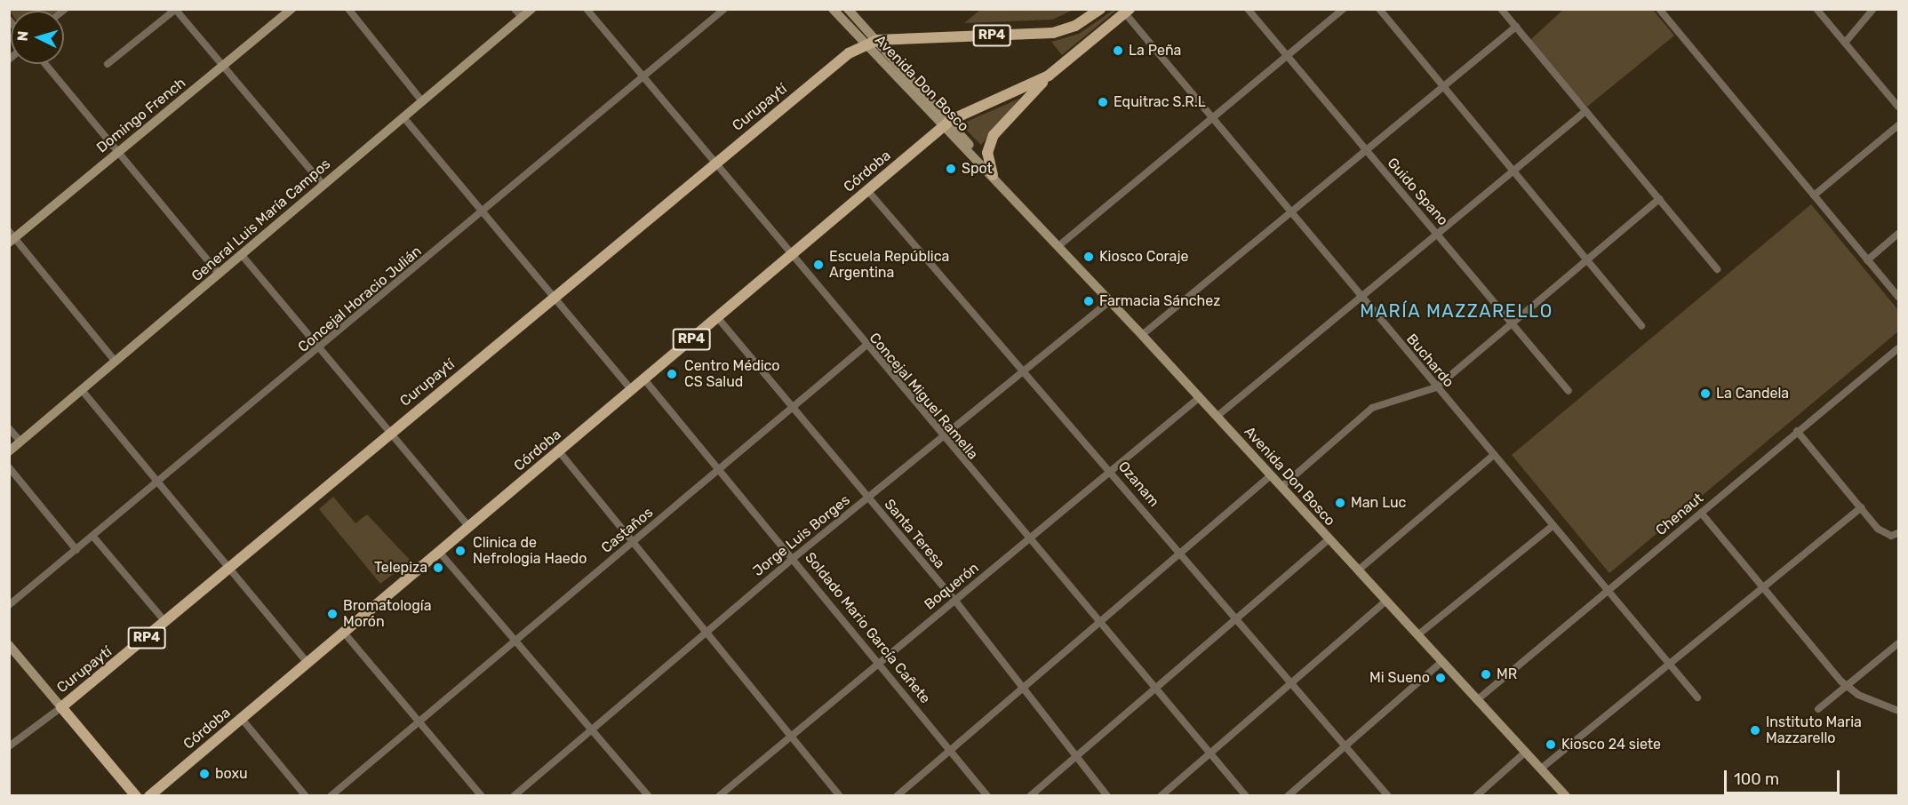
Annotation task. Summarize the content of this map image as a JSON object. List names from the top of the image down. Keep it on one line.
{"streets":{"main road":["RP4","Avenida Don Bosco","Curupaytí","Domingo French","Córdoba","General Luis María Campos"],"street":["Guido Spano","Concejal Horacio Julián","Buchardo","Concejal Miguel Ramella","Ozanam","Chenaut","Castaños","Santa Teresa","Jorge Luis Borges","Boquerón","Soldado Mario García Cañete"]},"crossings":[["RP4","Avenida Don Bosco"],["RP4","Curupaytí"],["RP4","Córdoba"],["RP4","Buchardo"],["Avenida Don Bosco","Curupaytí"],["Avenida Don Bosco","Córdoba"],["Avenida Don Bosco","Chenaut"],["Avenida Don Bosco","Jorge Luis Borges"],["Avenida Don Bosco","Boquerón"],["Curupaytí","Concejal Miguel Ramella"],["Córdoba","Concejal Miguel Ramella"],["Córdoba","Ozanam"],["Córdoba","Santa Teresa"],["Córdoba","Soldado Mario García Cañete"],["Concejal Horacio Julián","Concejal Miguel Ramella"],["Buchardo","Chenaut"],["Concejal Miguel Ramella","Castaños"],["Concejal Miguel Ramella","Jorge Luis Borges"],["Concejal Miguel Ramella","Boquerón"],["Ozanam","Jorge Luis Borges"],["Ozanam","Boquerón"],["Castaños","Santa Teresa"],["Castaños","Soldado Mario García Cañete"],["Santa Teresa","Jorge Luis Borges"],["Santa Teresa","Boquerón"],["Jorge Luis Borges","Soldado Mario García Cañete"],["Boquerón","Soldado Mario García Cañete"]],"districts":["MARÍA MAZZARELLO"],"places":["La Peña","Equitrac S.R.L","Spot","Kiosco Coraje","Escuela República Argentina","Farmacia Sánchez","Centro Médico CS Salud","La Candela","Man Luc","Clinica de Nefrologia Haedo","Telepiza","Bromatología Morón","MR","Mi Sueno","Instituto Maria Mazzarello","Kiosco 24 siete","boxu"],"scale_bar":"100 m","north":"left"}
